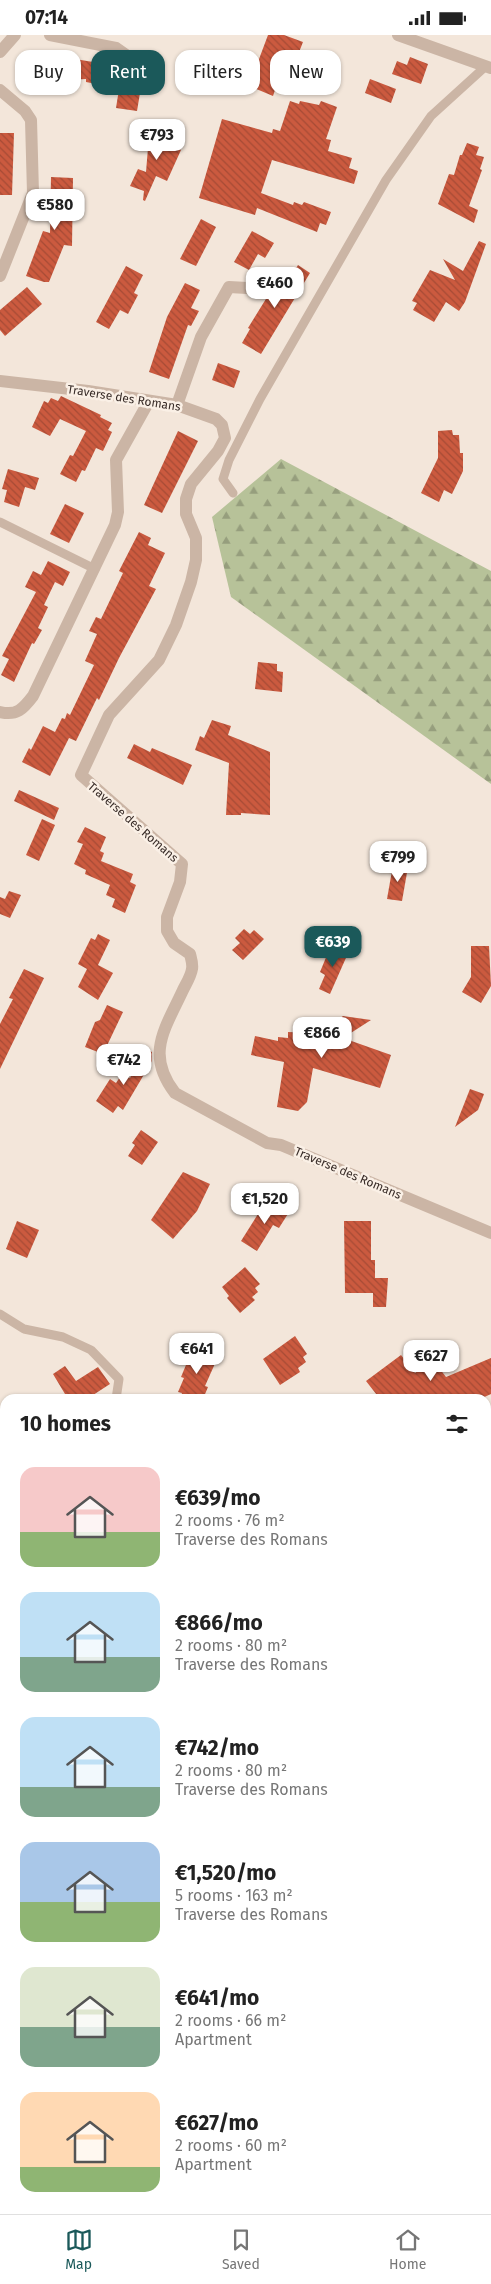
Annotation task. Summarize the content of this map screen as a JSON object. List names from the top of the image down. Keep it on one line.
{"streets":{"street":["Traverse des Romans"]},"page":{"status":"07:14","chip":["Buy","Rent","Filters","New"],"price":["€793","€580","€460","€799","€639","€866","€742","€1,520","€641","€627"],"heading":"10 homes","list":[{"name":"€639/mo","note":"2 rooms · 76 m² · Traverse des Romans"},{"name":"€866/mo","note":"2 rooms · 80 m² · Traverse des Romans"},{"name":"€742/mo","note":"2 rooms · 80 m² · Traverse des Romans"},{"name":"€1,520/mo","note":"5 rooms · 163 m² · Traverse des Romans"},{"name":"€641/mo","note":"2 rooms · 66 m² · Apartment"},{"name":"€627/mo","note":"2 rooms · 60 m² · Apartment"}],"tabs":["Map","Saved","Home"]}}
